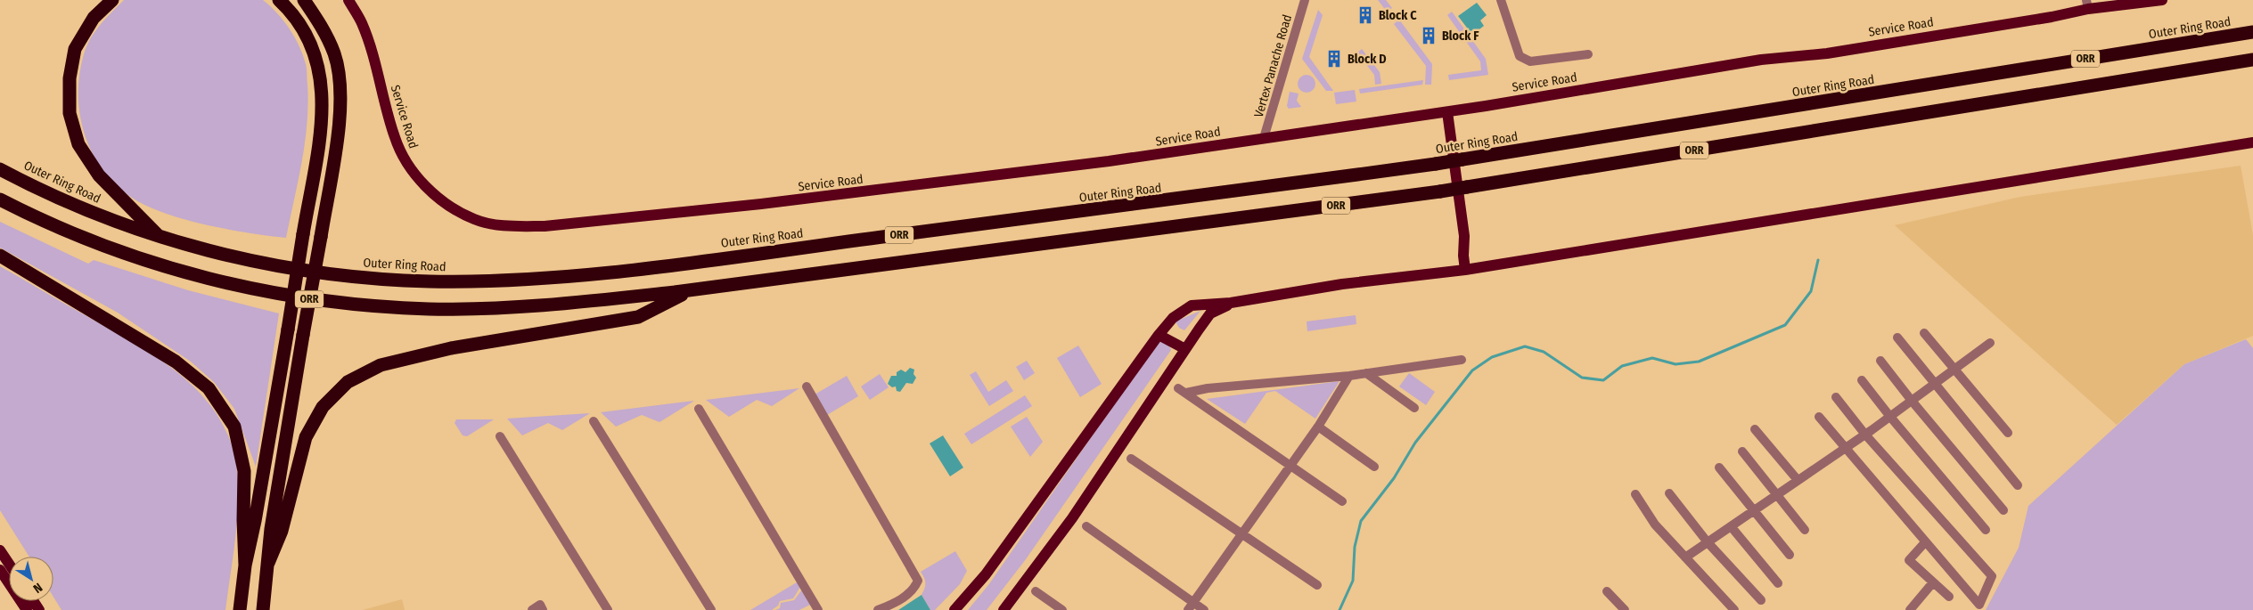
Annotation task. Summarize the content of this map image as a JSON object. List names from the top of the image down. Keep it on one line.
{"streets":{"highway":["Outer Ring Road","ORR"],"main road":["Service Road"],"street":["Vertex Panache Road"]},"crossings":[["Service Road","Vertex Panache Road"]],"places":{"building":["Block C","Block F","Block D"]},"north":"bottom right"}
